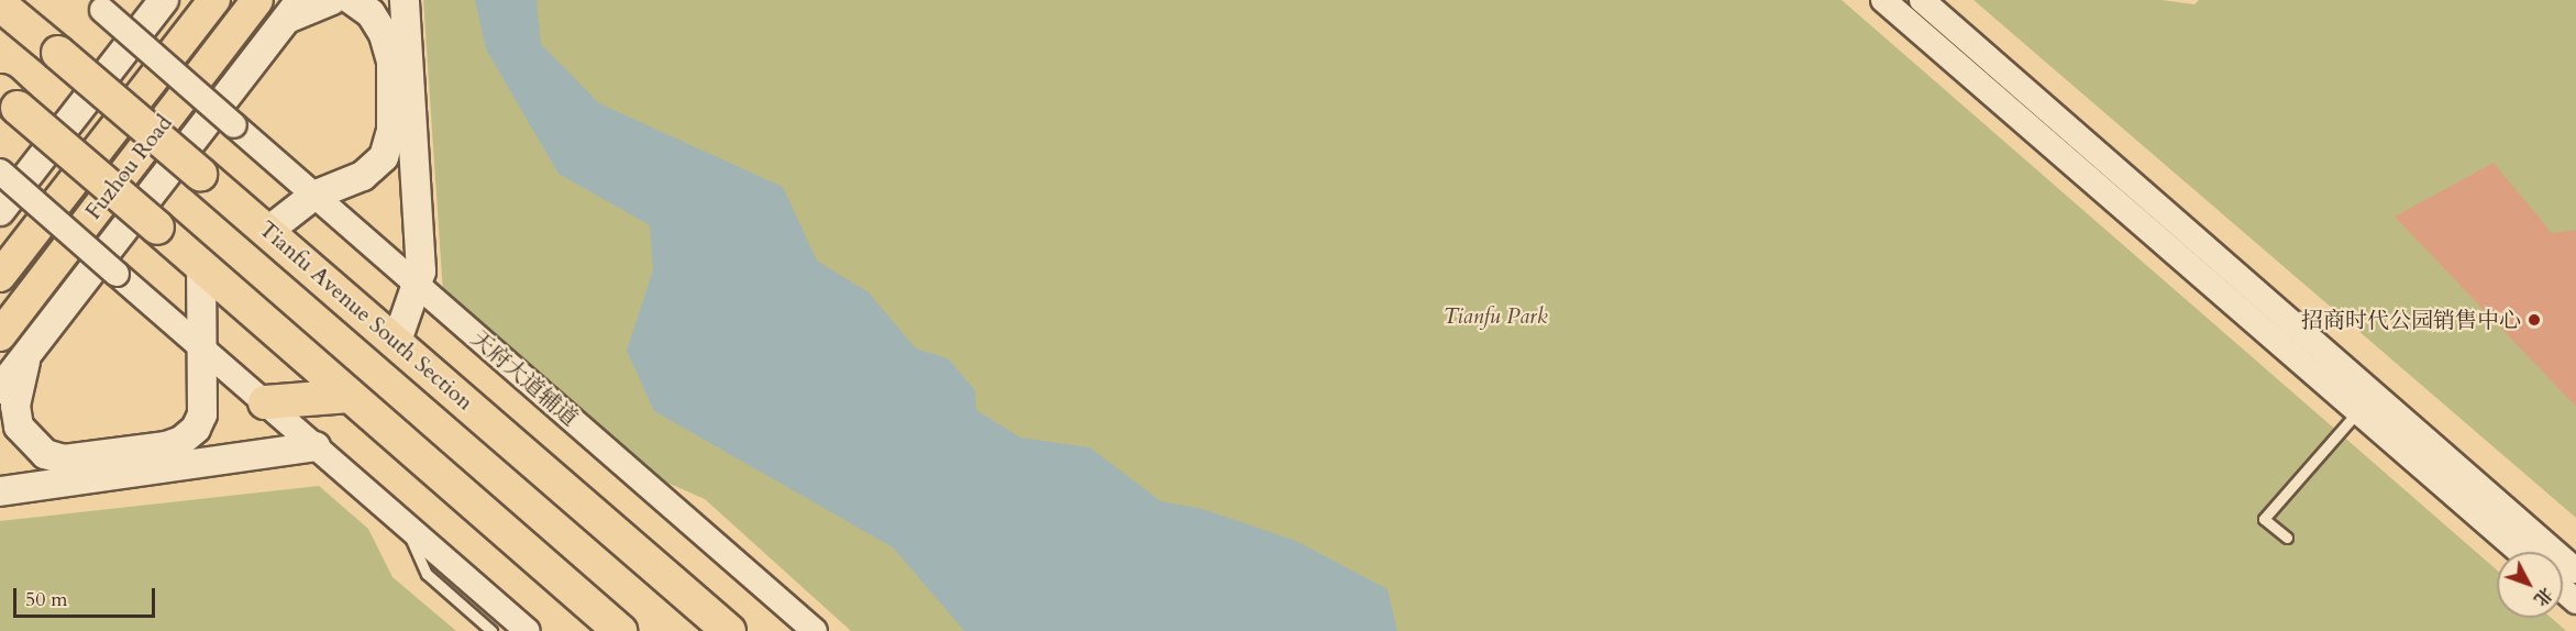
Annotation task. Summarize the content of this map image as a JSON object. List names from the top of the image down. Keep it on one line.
{"streets":{"highway":["Tianfu Avenue South Section"],"main road":["Fuzhou Road"],"street":["天府大道辅道"]},"parks":["Tianfu Park"],"places":["招商时代公园销售中心"],"scale_bar":"50 m","north":"bottom right"}
